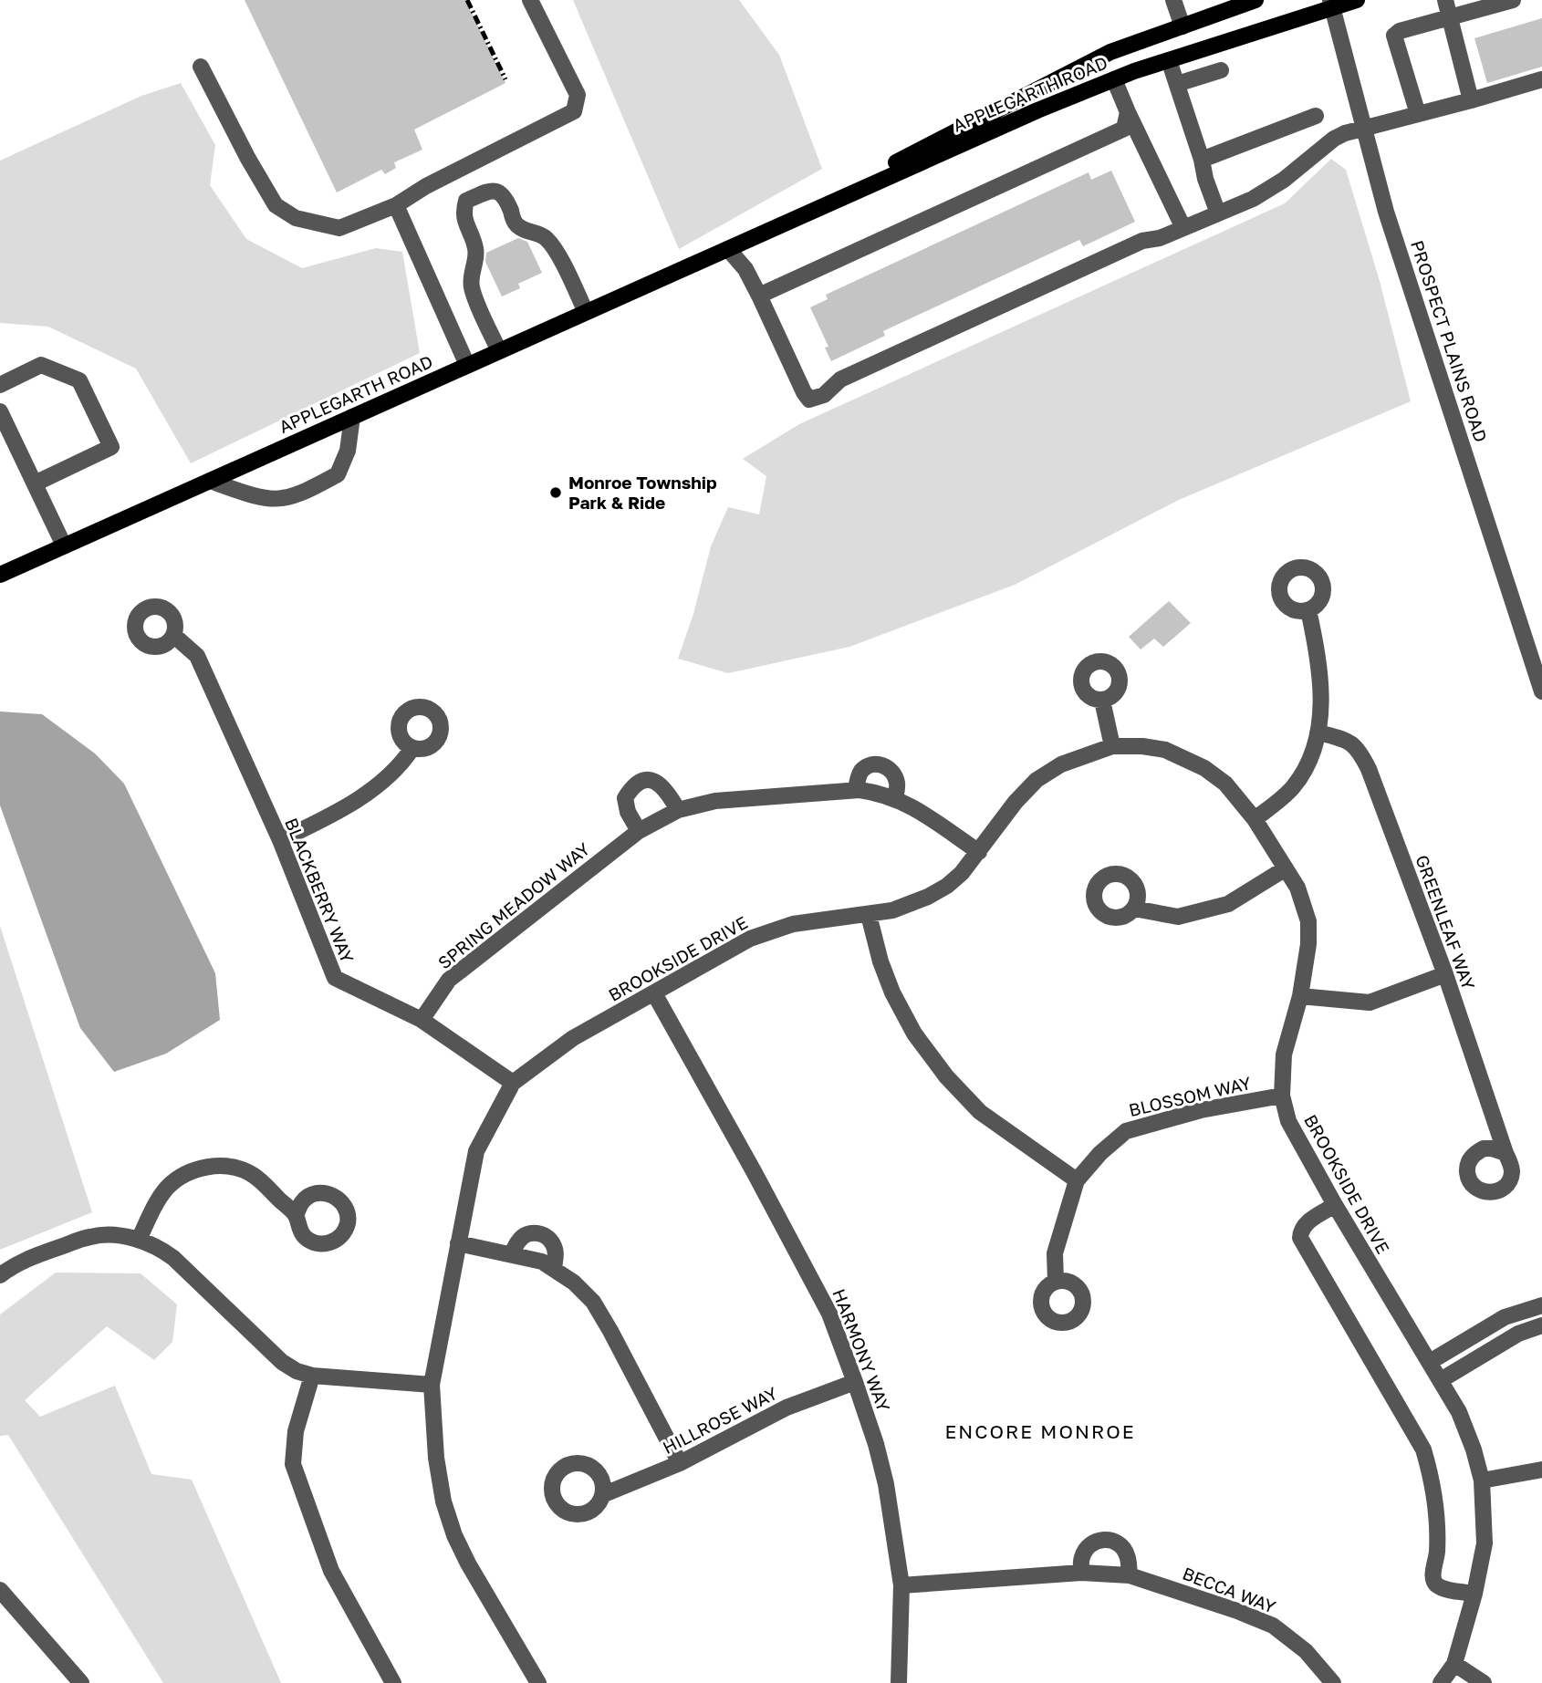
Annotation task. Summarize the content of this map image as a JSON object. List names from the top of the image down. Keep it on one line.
{"streets":{"main road":["APPLEGARTH ROAD"],"street":["PROSPECT PLAINS ROAD","BLACKBERRY WAY","SPRING MEADOW WAY","GREENLEAF WAY","BROOKSIDE DRIVE","BLOSSOM WAY","HARMONY WAY","HILLROSE WAY","BECCA WAY"]},"crossings":[["APPLEGARTH ROAD","PROSPECT PLAINS ROAD"],["BLACKBERRY WAY","SPRING MEADOW WAY"],["BLACKBERRY WAY","BROOKSIDE DRIVE"],["SPRING MEADOW WAY","BROOKSIDE DRIVE"],["BROOKSIDE DRIVE","BLOSSOM WAY"],["BROOKSIDE DRIVE","HARMONY WAY"],["HARMONY WAY","HILLROSE WAY"],["HARMONY WAY","BECCA WAY"]],"districts":["ENCORE MONROE"],"places":["Monroe Township Park & Ride"]}
